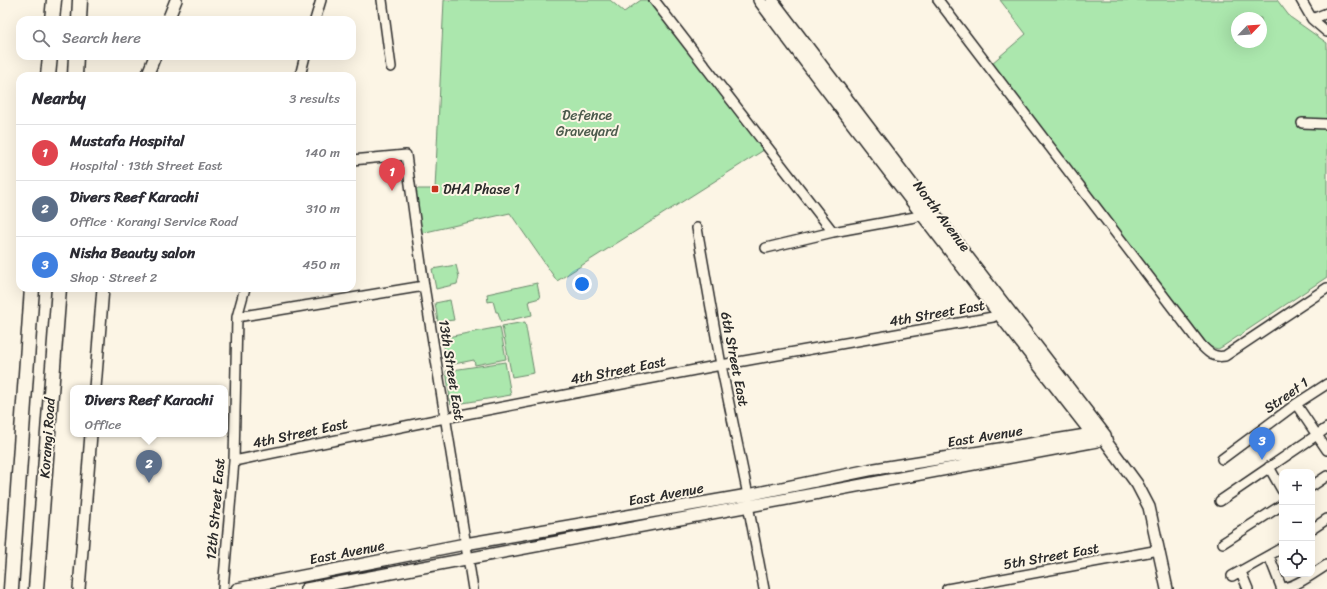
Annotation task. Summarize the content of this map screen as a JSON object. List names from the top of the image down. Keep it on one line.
{"streets":{"main road":["Korangi Road"],"street":["North Avenue","4th Street East","6th Street East","13th Street East","Street 1","East Avenue","12th Street East","5th Street East"]},"crossings":[["North Avenue","4th Street East"],["North Avenue","East Avenue"],["North Avenue","5th Street East"],["4th Street East","6th Street East"],["4th Street East","13th Street East"],["4th Street East","12th Street East"],["6th Street East","East Avenue"],["13th Street East","East Avenue"]],"parks":["Defence Graveyard"],"places":{"transit":["DHA Phase 1"]},"north":"top right","page":{"search":"Search here","heading":["Nearby","3 results"],"list":[{"mark":"1","name":"Mustafa Hospital","note":"Hospital · 13th Street East","value":"140 m"},{"mark":"2","name":"Divers Reef Karachi","note":"Office · Korangi Service Road","value":"310 m"},{"mark":"3","name":"Nisha Beauty salon","note":"Shop · Street 2","value":"450 m"}],"pins":["1","3","2"],"popup":["Divers Reef Karachi","Office"],"map_buttons":["+","−"]}}
